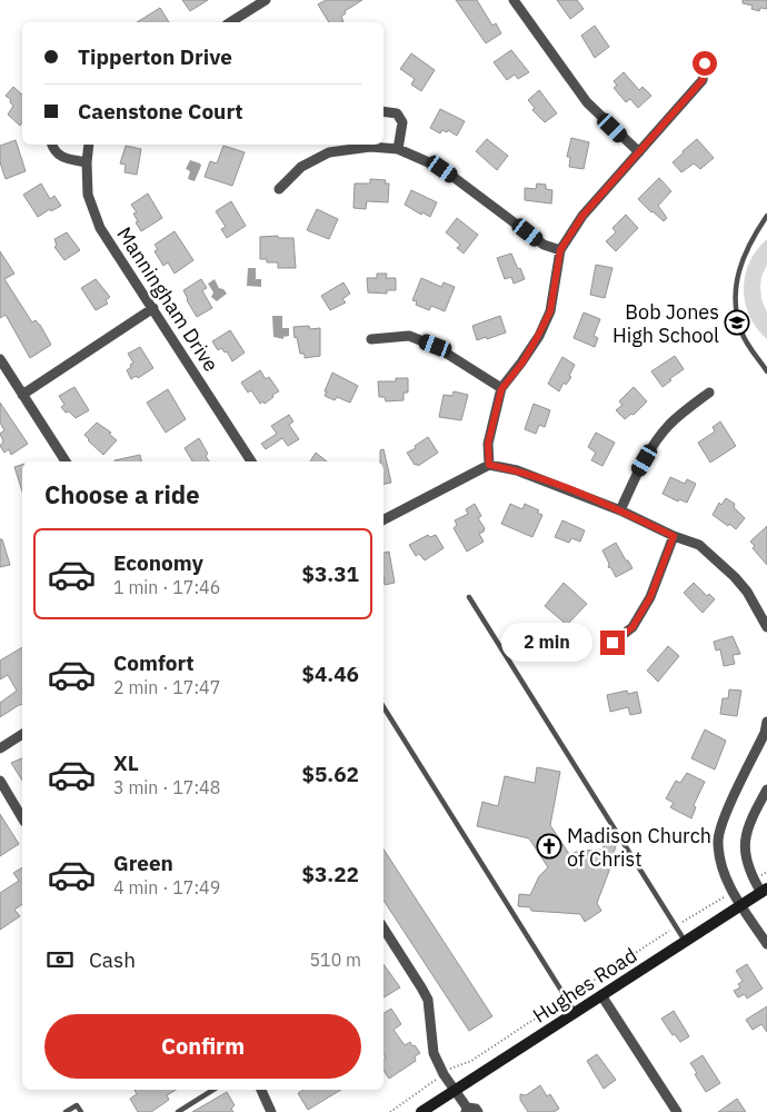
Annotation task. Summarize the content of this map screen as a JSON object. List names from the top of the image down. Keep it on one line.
{"streets":{"main road":["Hughes Road"],"street":["Manningham Drive"]},"places":{"school or university":["Bob Jones High School"],"church":["Madison Church of Christ"]},"page":{"banner":["Tipperton Drive","Caenstone Court"],"heading":"Choose a ride","list":[{"name":"Economy","note":"1 min · 17:46","value":"$3.31"},{"name":"Comfort","note":"2 min · 17:47","value":"$4.46"},{"name":"XL","note":"3 min · 17:48","value":"$5.62"},{"name":"Green","note":"4 min · 17:49","value":"$3.22"}],"bubble":"2 min","pay":["Cash","510 m"],"buttons":"Confirm"}}
